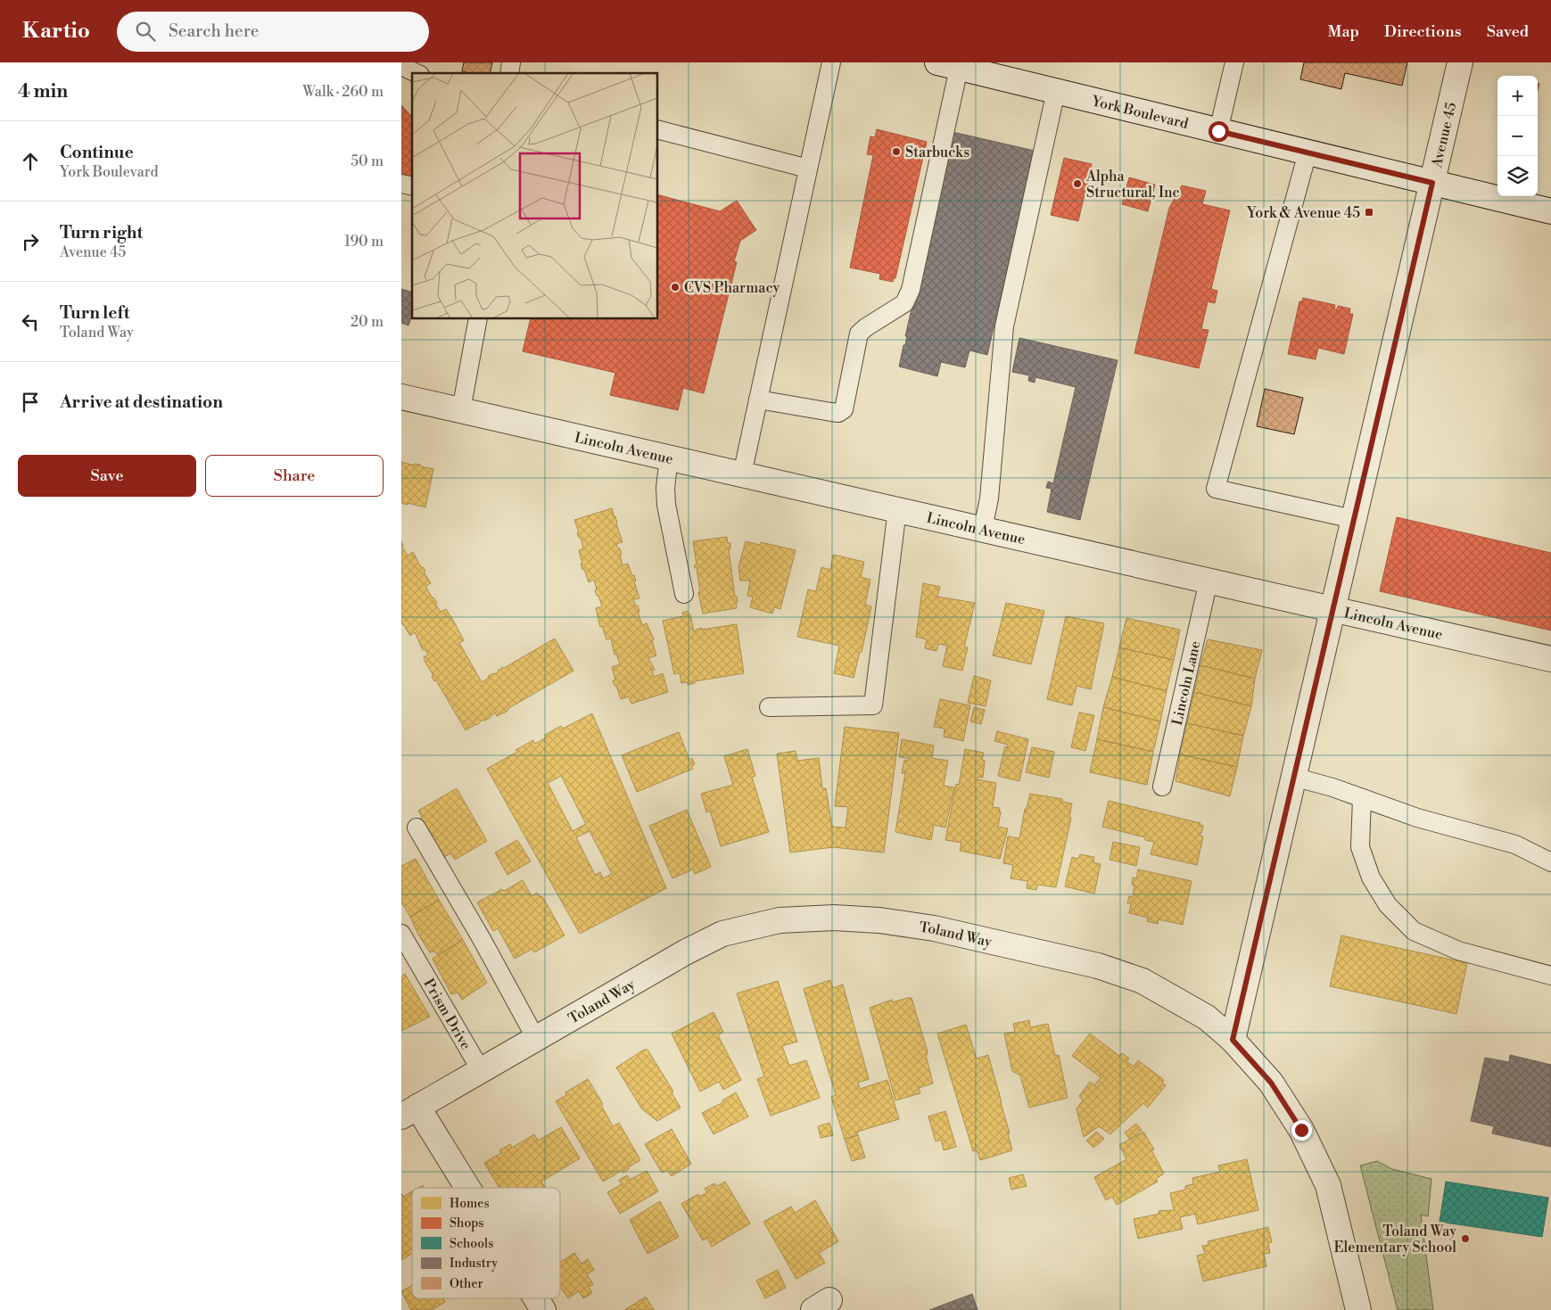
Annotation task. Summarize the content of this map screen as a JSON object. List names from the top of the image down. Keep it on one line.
{"streets":{"street":["York Boulevard","Avenue 45","Lincoln Avenue","Toland Way"],"lane":["Lincoln Lane","Prism Drive"]},"crossings":[["York Boulevard","Avenue 45"],["Avenue 45","Lincoln Avenue"],["Avenue 45","Toland Way"],["Lincoln Avenue","Lincoln Lane"],["Toland Way","Prism Drive"]],"places":{"other":["Starbucks","Alpha Structural, Inc","CVS Pharmacy","Toland Way Elementary School"],"transit":["York & Avenue 45"]},"legend":["Homes","Shops","Schools","Industry","Other"],"page":{"header":"Kartio","search":"Search here","nav":["Map","Directions","Saved"],"heading":["4 min","Walk · 260 m"],"map_buttons":["+","−"],"list":[["Continue","York Boulevard","50 m"],["Turn right","Avenue 45","190 m"],["Turn left","Toland Way","20 m"],"Arrive at destination"],"buttons":["Save","Share"]}}
